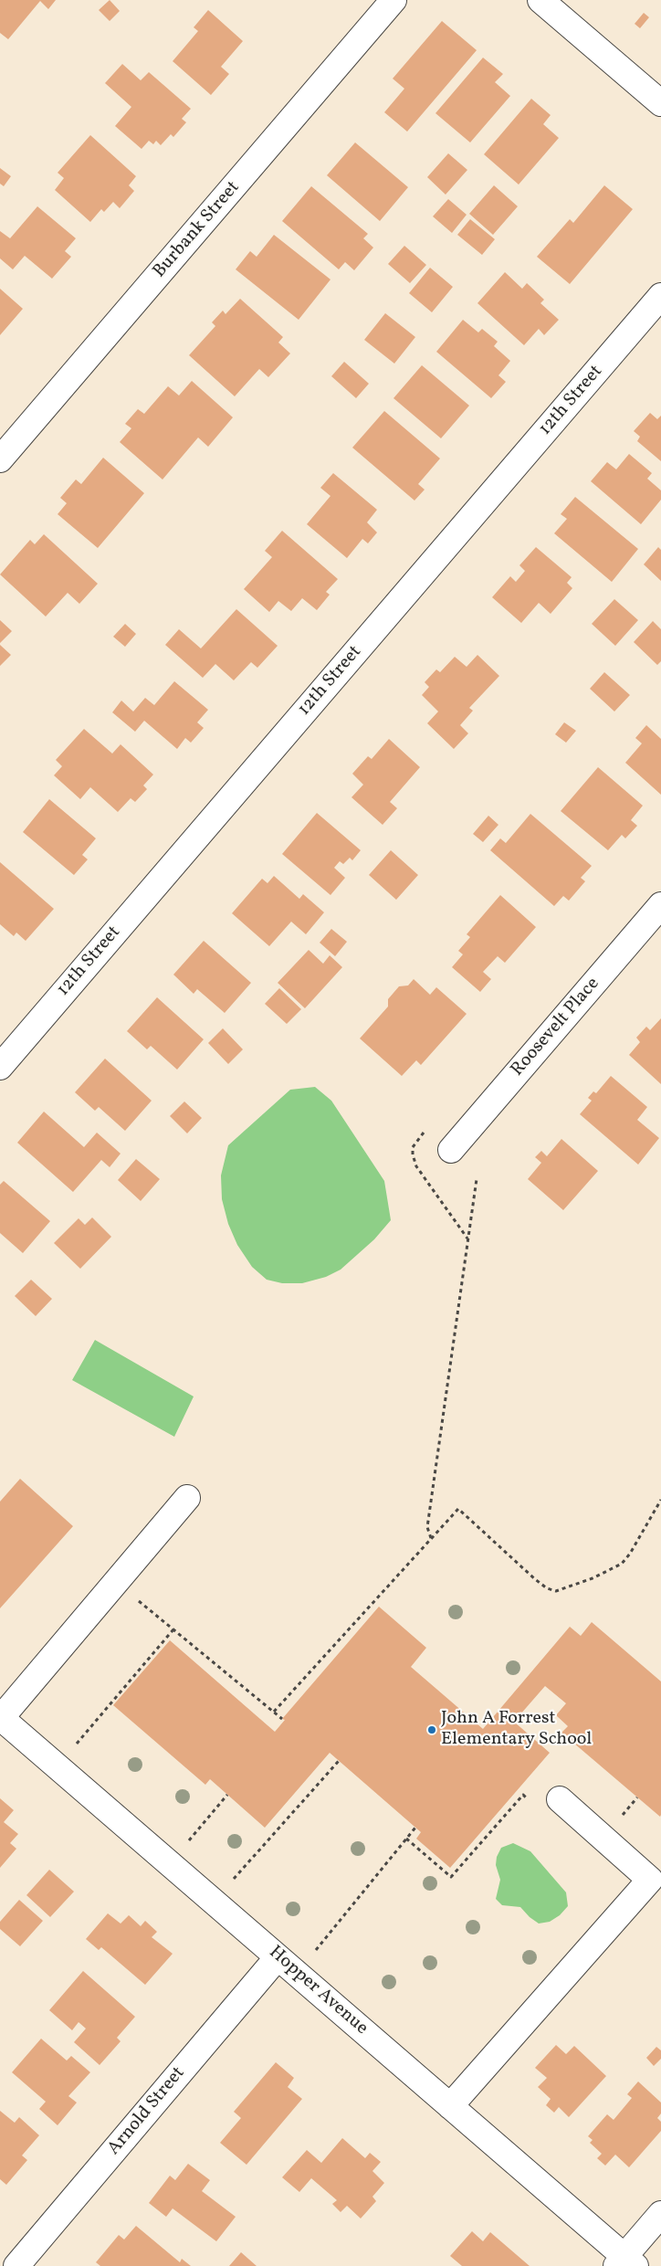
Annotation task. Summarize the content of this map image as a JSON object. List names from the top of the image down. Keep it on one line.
{"streets":{"street":["Burbank Street","12th Street","Roosevelt Place","Hopper Avenue","Arnold Street"]},"crossings":[["Hopper Avenue","Arnold Street"]],"places":["John A Forrest Elementary School"]}
